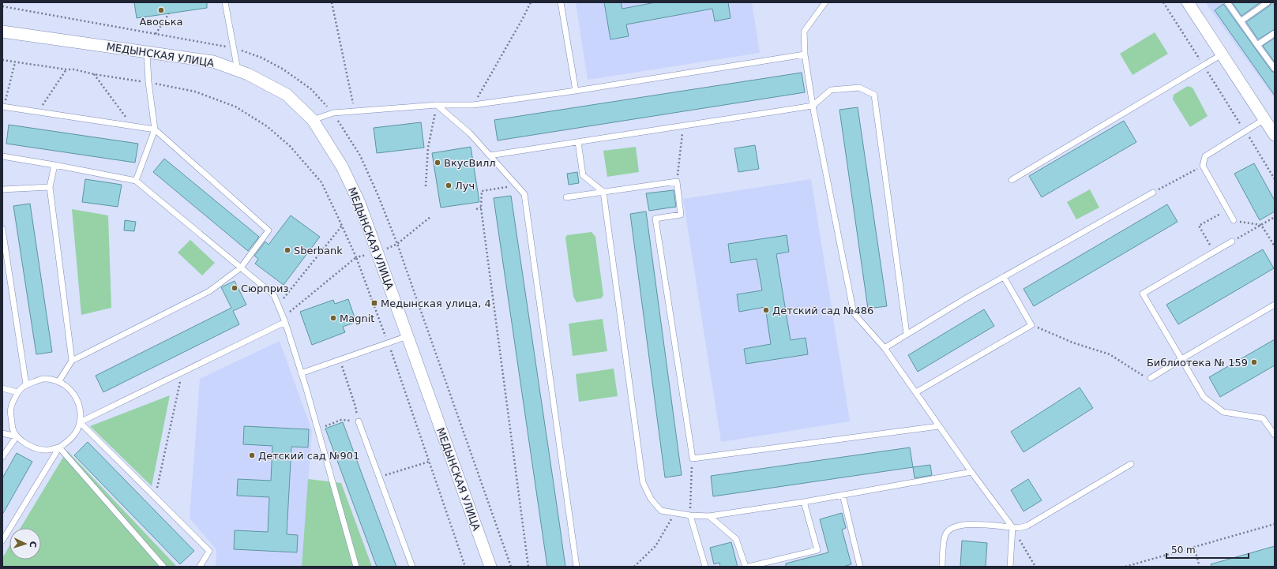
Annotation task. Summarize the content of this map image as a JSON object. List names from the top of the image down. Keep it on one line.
{"streets":{"street":["МЕДЫНСКАЯ УЛИЦА"]},"places":{"other":["Авоська","ВкусВилл","Луч","Sberbank","Сюрприз","Детский сад №486","Magnit","Библиотека № 159","Детский сад №901"],"transit":["Медынская улица, 4"]},"scale_bar":"50 m","north":"right"}
